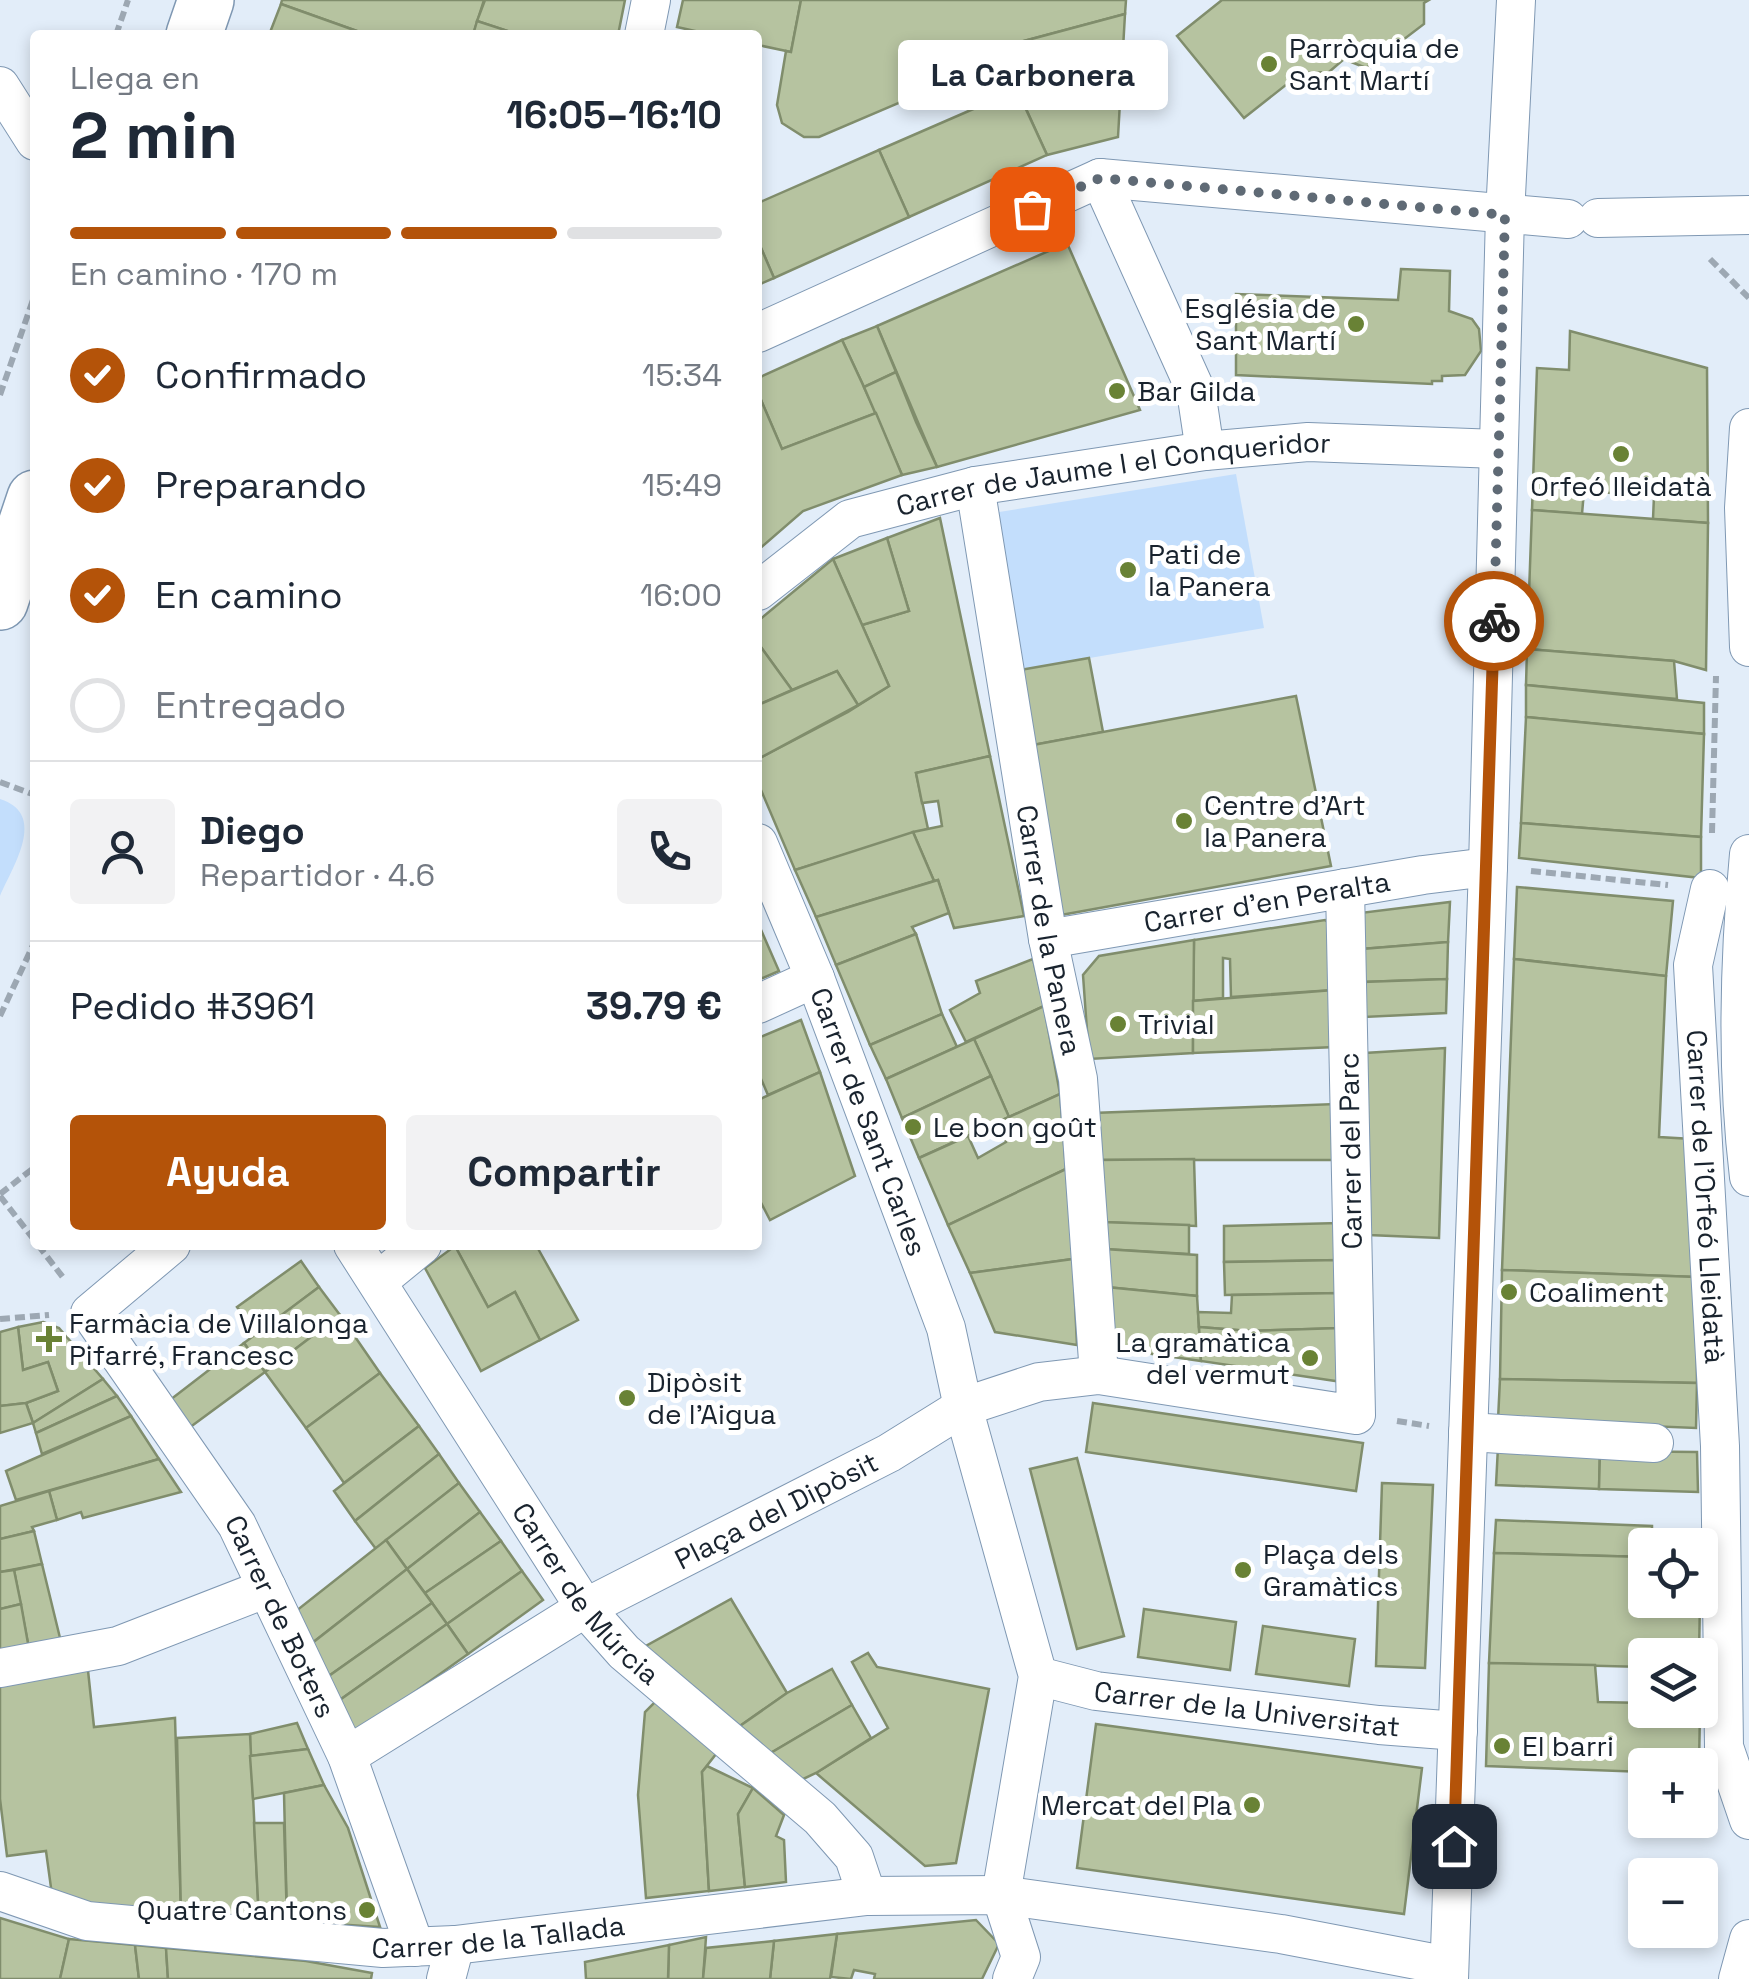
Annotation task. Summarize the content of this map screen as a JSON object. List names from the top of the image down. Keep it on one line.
{"streets":{"street":["Carrer de Jaume I el Conqueridor","Carrer d'en Peralta","Carrer de la Panera","Carrer de Sant Carles","Carrer del Parc","Carrer de l'Orfeó Lleidatà","Plaça del Dipòsit","Carrer de Múrcia","Carrer de Boters","Carrer de la Universitat","Carrer de la Tallada"]},"crossings":[["Carrer de Jaume I el Conqueridor","Carrer de la Panera"],["Carrer d'en Peralta","Carrer de la Panera"],["Carrer d'en Peralta","Carrer del Parc"],["Carrer de Sant Carles","Plaça del Dipòsit"],["Plaça del Dipòsit","Carrer de Múrcia"],["Plaça del Dipòsit","Carrer de Boters"],["Carrer de Múrcia","Carrer de la Tallada"],["Carrer de Boters","Carrer de la Tallada"]],"places":{"other":["Parròquia de Sant Martí","La Carbonera","Església de Sant Martí","Bar Gilda","Orfeó lleidatà","Pati de la Panera","Centre d'Art la Panera","Trivial","Le bon goût","Coaliment","La gramàtica del vermut","Dipòsit de l'Aigua","Plaça dels Gramàtics","El barri","Mercat del Pla","Quatre Cantons"],"health":["Farmàcia de Villalonga Pifarré, Francesc"]},"page":{"heading":["2 min","Llega en","16:05–16:10"],"panel":["Diego","Repartidor · 4.6","Pedido #3961","39.79 €"],"bubble":"La Carbonera","bar":"En camino · 170 m","list":[["Confirmado","15:34"],["Preparando","15:49"],["En camino","16:00"],"Entregado"],"buttons":["Ayuda","Compartir"],"map_buttons":["+","−"]}}
